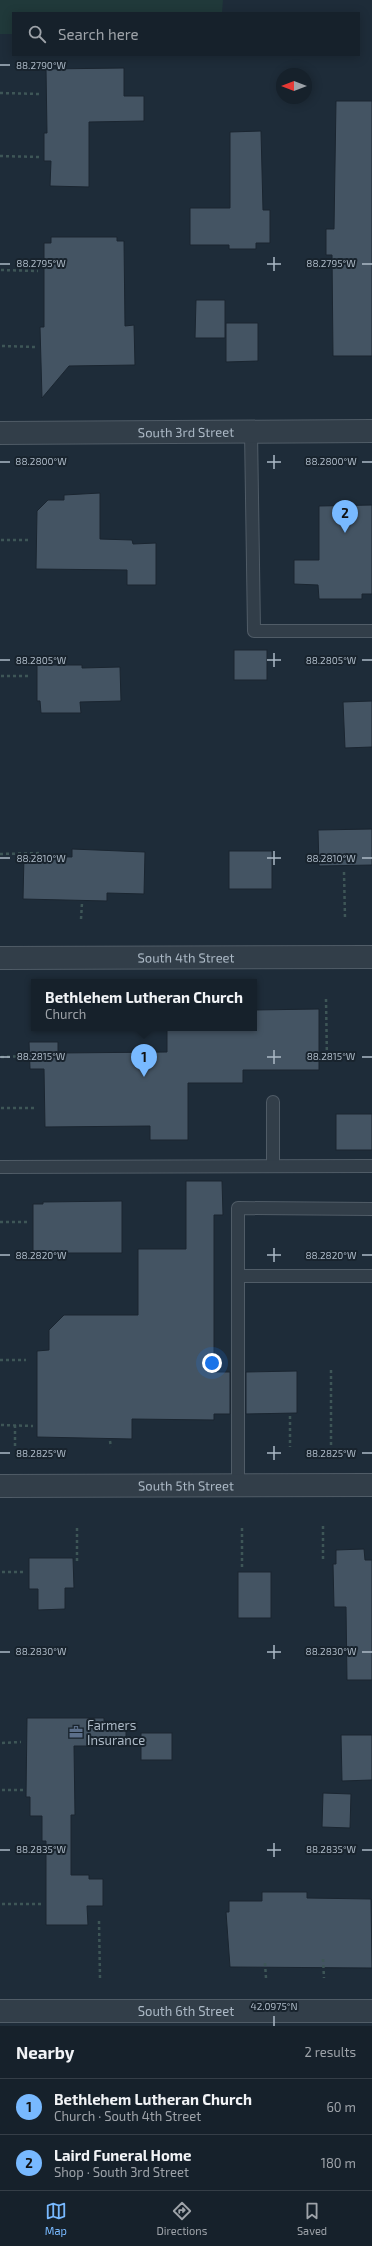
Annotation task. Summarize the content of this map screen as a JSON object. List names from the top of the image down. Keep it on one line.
{"streets":{"street":["South 3rd Street","South 4th Street","South 5th Street","South 6th Street"]},"places":{"office":["Farmers Insurance"]},"north":"left","page":{"search":"Search here","pins":["2","1"],"popup":["Bethlehem Lutheran Church","Church"],"heading":["Nearby","2 results"],"list":[{"mark":"1","name":"Bethlehem Lutheran Church","note":"Church · South 4th Street","value":"60 m"},{"mark":"2","name":"Laird Funeral Home","note":"Shop · South 3rd Street","value":"180 m"}],"nav":["Map","Directions","Saved"]},"coordinates":["88.2790°W","88.2795°W","88.2800°W","88.2805°W","88.2810°W","88.2815°W","88.2820°W","88.2825°W","88.2830°W","88.2835°W","42.0975°N"]}
